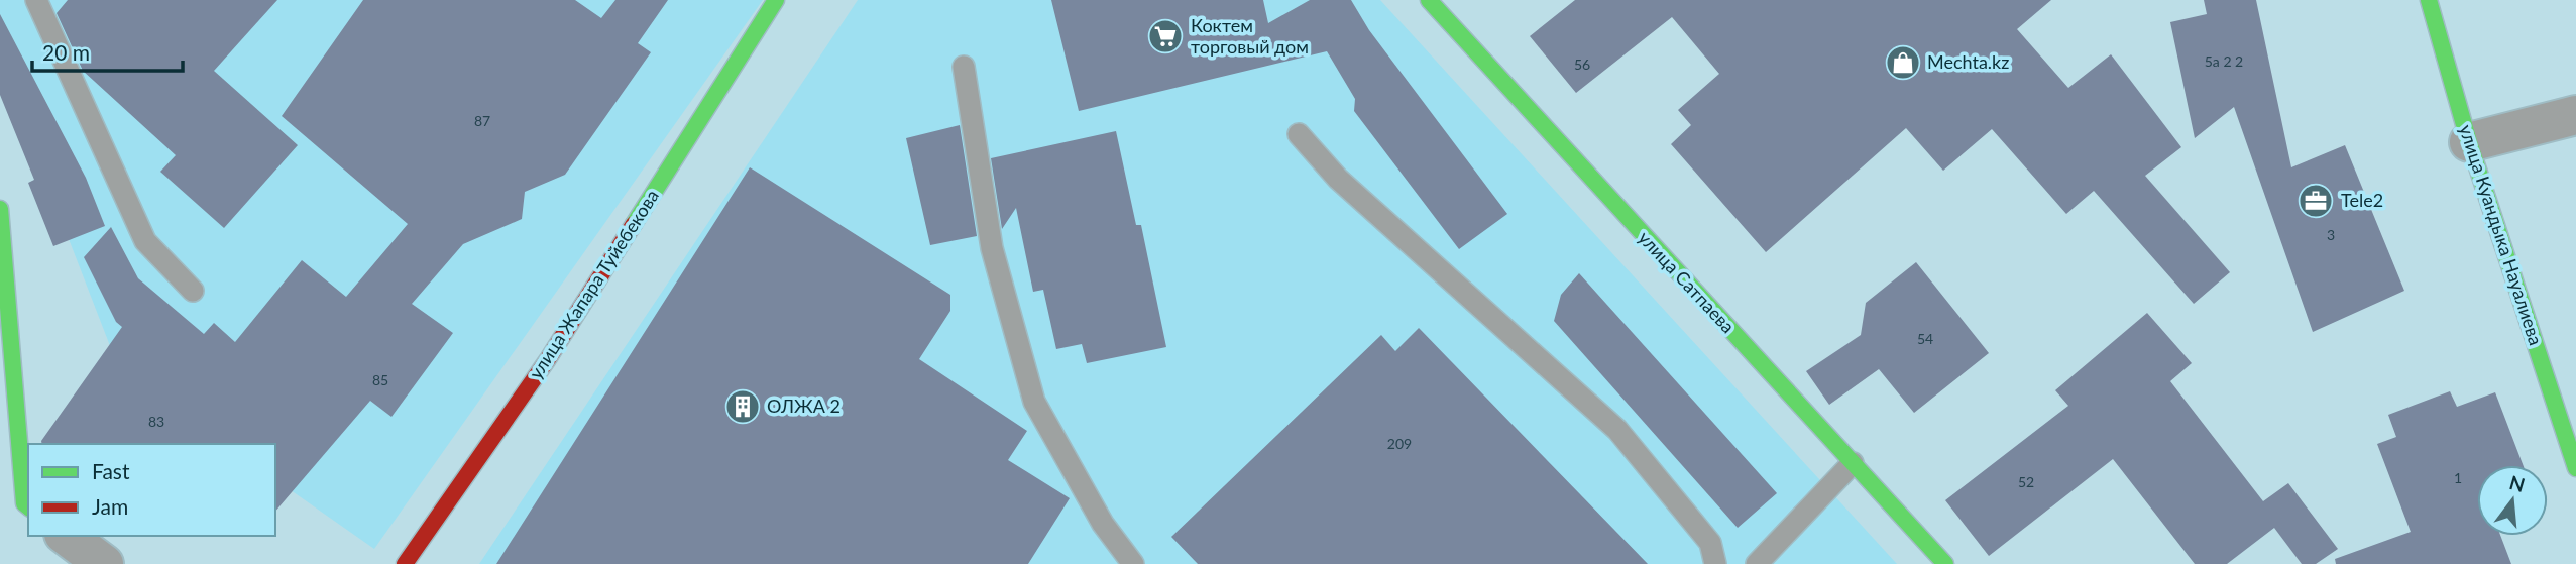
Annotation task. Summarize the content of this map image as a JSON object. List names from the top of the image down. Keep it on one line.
{"streets":{"street":["улица Куандыка Науалиева","улица Сатпаева","улица Жапара Туйебекова"]},"places":{"supermarket":["Коктем торговый дом"],"shop":["Mechta.kz"],"office":["Tele2"],"building":["ОЛЖА 2"]},"house_numbers":["5а 2 2","56","87","3","54","85","83","209","1","52"],"legend":["Fast","Jam"],"scale_bar":"20 m","north":"top"}
